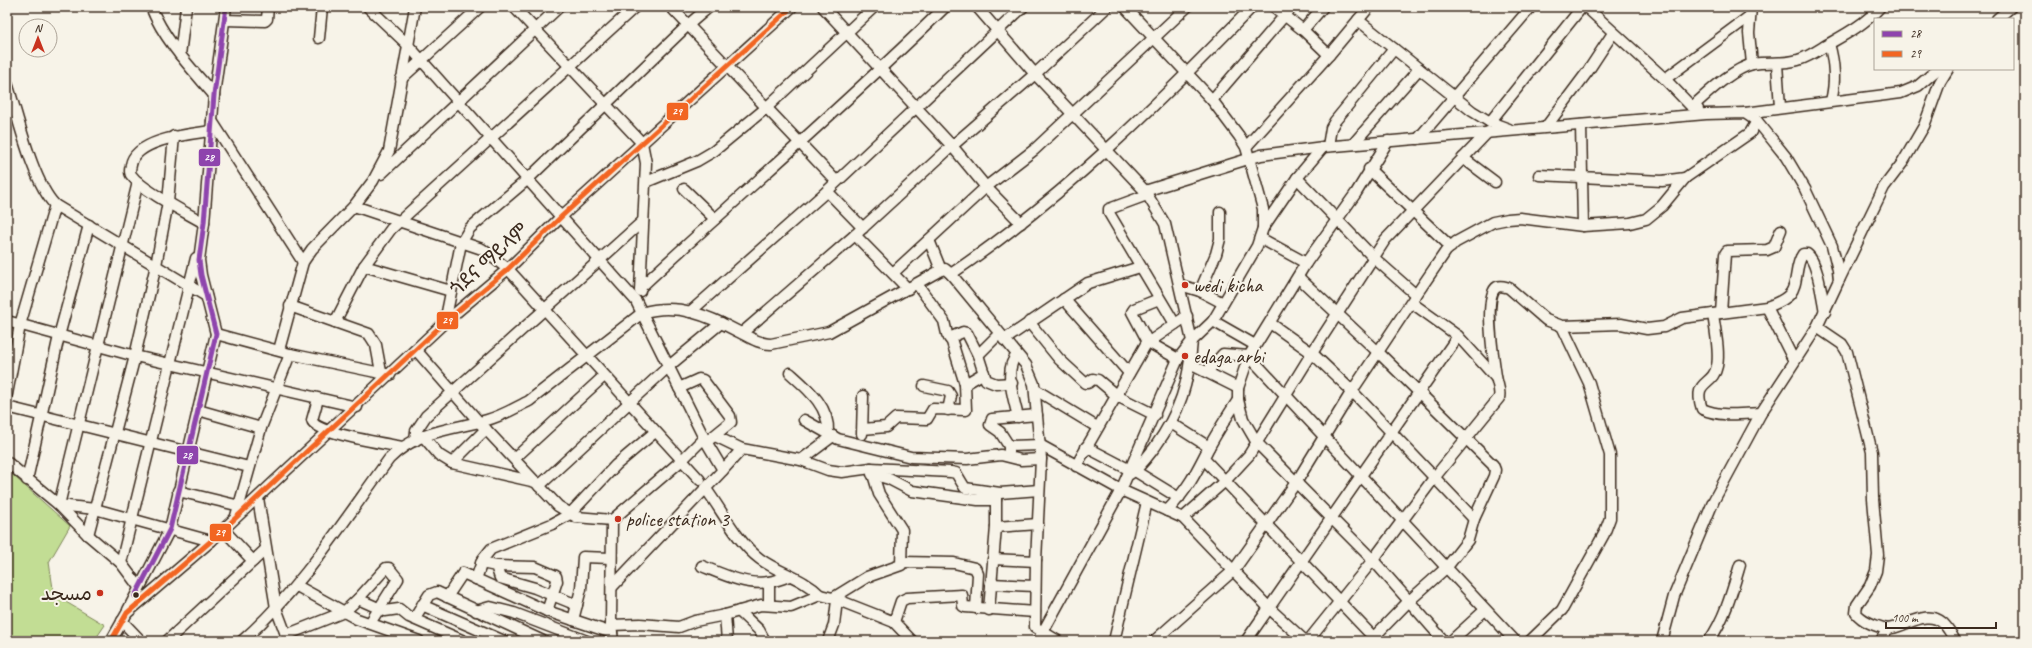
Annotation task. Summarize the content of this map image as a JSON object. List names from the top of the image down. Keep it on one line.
{"streets":{"street":["ጎደና ማይላም"]},"places":["wedi kicha","edaga arbi","police station 3","مسجد"],"lines":["transit line 28","transit line 29"],"legend":["28","29"],"scale_bar":"100 m","north":"top"}
